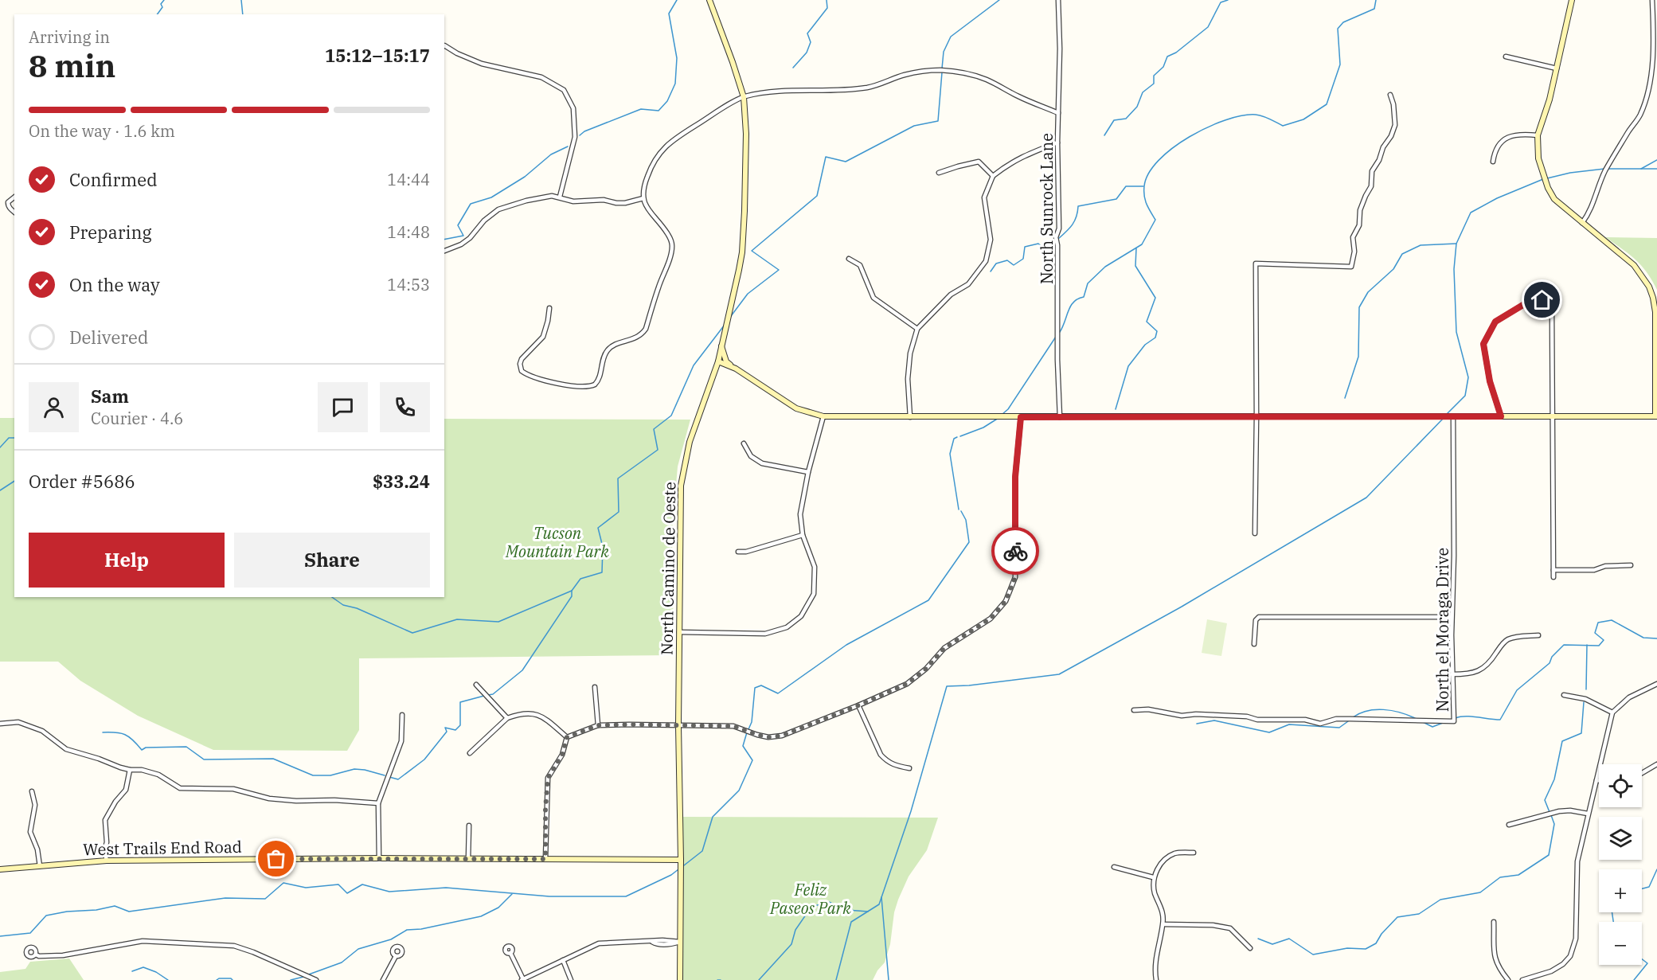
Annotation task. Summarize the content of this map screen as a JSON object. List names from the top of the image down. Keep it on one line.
{"streets":{"street":["North Sunrock Lane","North Camino de Oeste","North el Moraga Drive","West Trails End Road"]},"crossings":[["North Camino de Oeste","West Trails End Road"]],"parks":["Tucson Mountain Park","Feliz Paseos Park"],"page":{"heading":["8 min","Arriving in","15:12–15:17"],"panel":["Sam","Courier · 4.6","Order #5686","$33.24"],"bar":"On the way · 1.6 km","list":[["Confirmed","14:44"],["Preparing","14:48"],["On the way","14:53"],"Delivered"],"buttons":["Help","Share"],"map_buttons":["+","−"]}}
